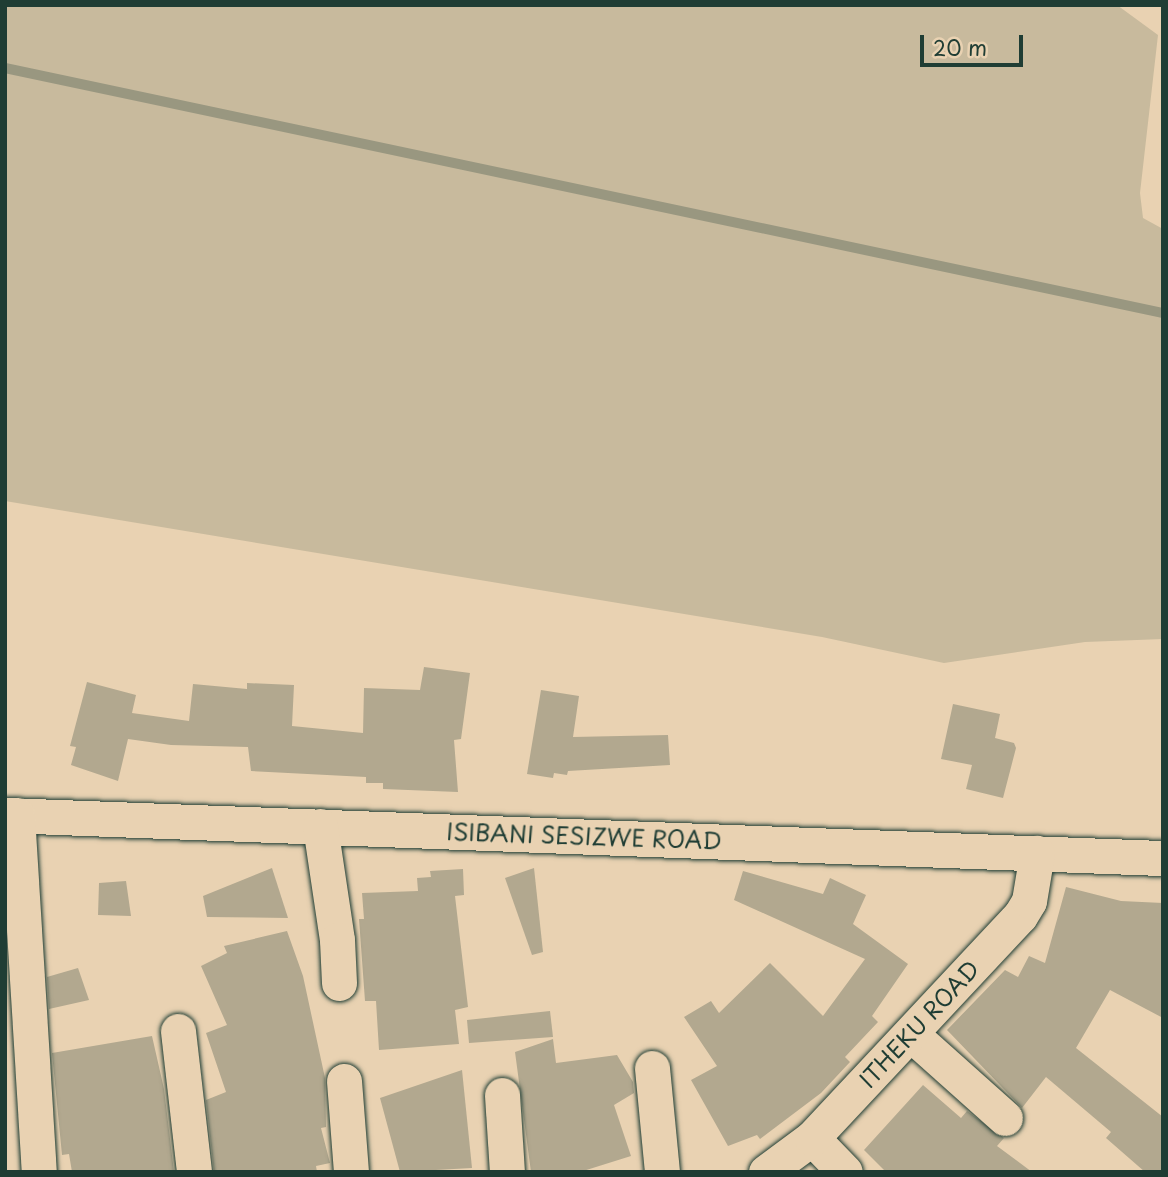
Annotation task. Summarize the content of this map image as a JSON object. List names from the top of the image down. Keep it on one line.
{"streets":{"street":["ISIBANI SESIZWE ROAD","ITHEKU ROAD"]},"crossings":[["ISIBANI SESIZWE ROAD","ITHEKU ROAD"]],"scale_bar":"20 m"}
